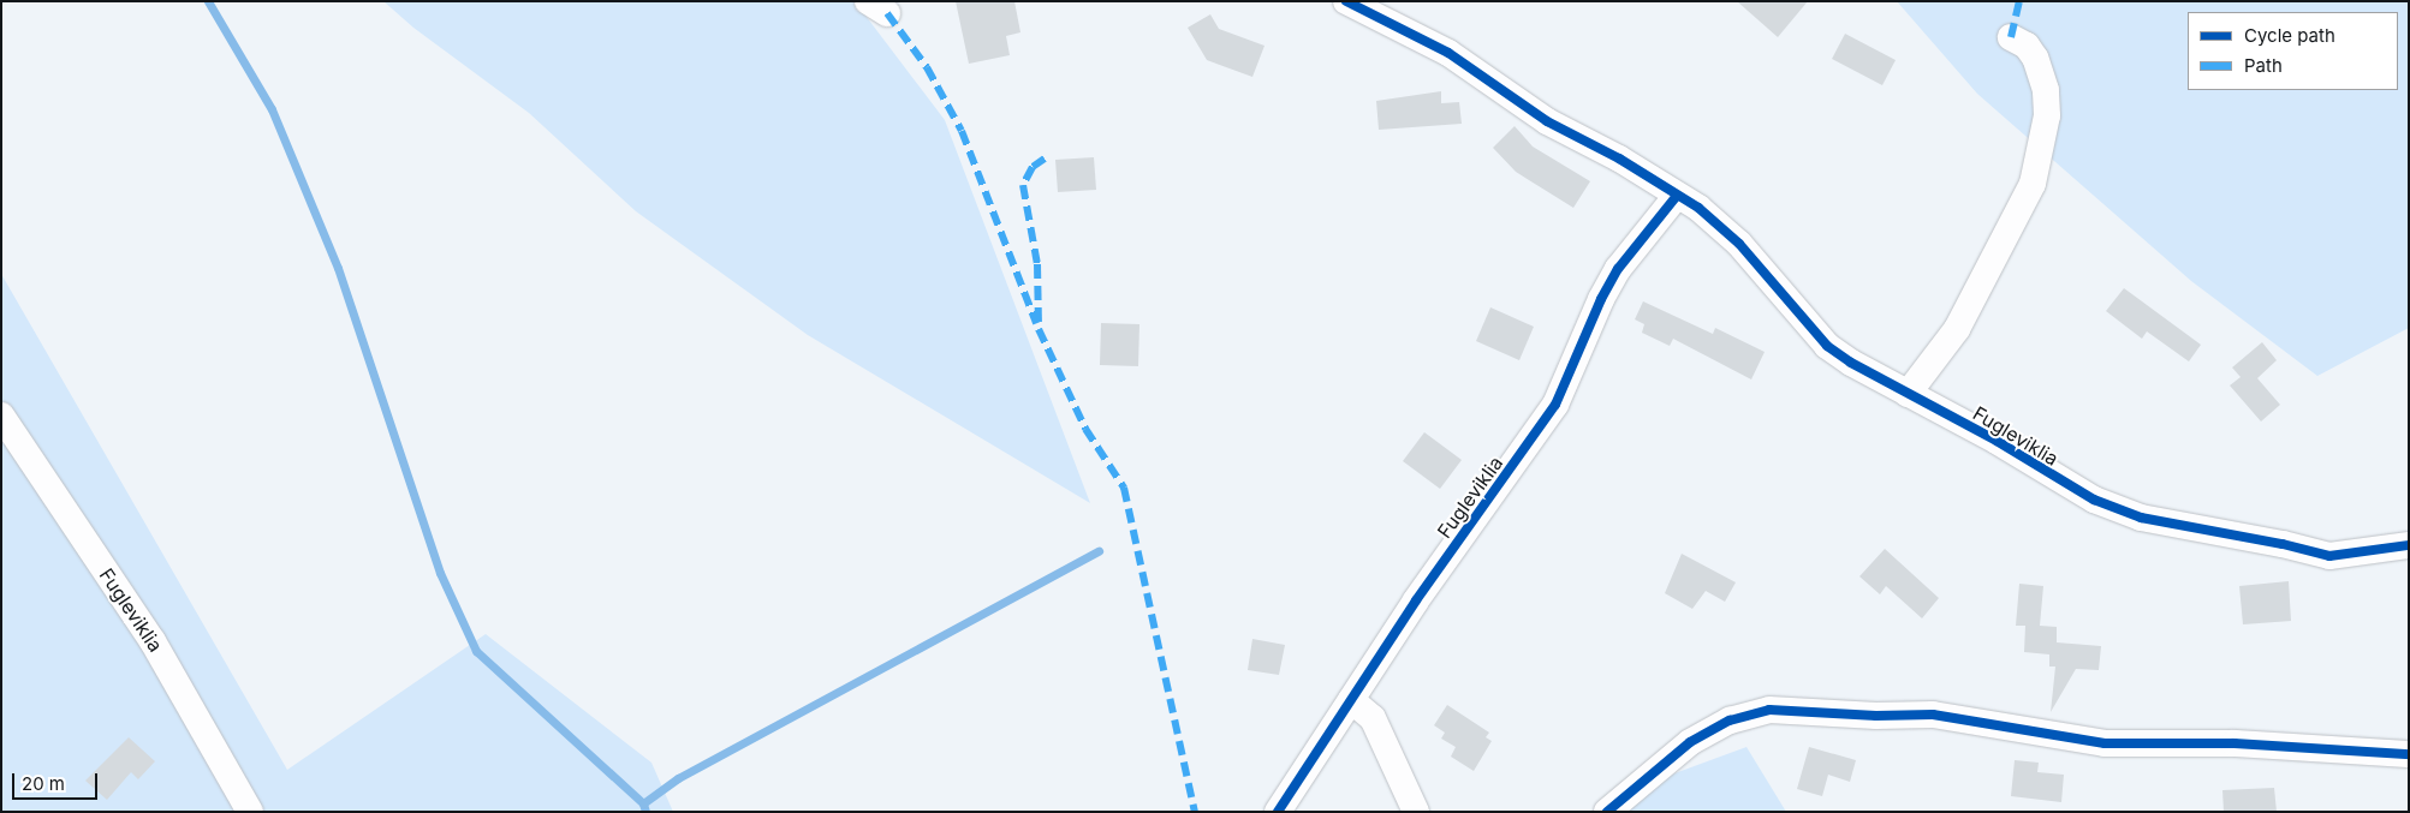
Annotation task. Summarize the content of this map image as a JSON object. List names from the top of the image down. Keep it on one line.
{"streets":{"street":["Fugleviklia"]},"legend":["Cycle path","Path"],"scale_bar":"20 m"}
